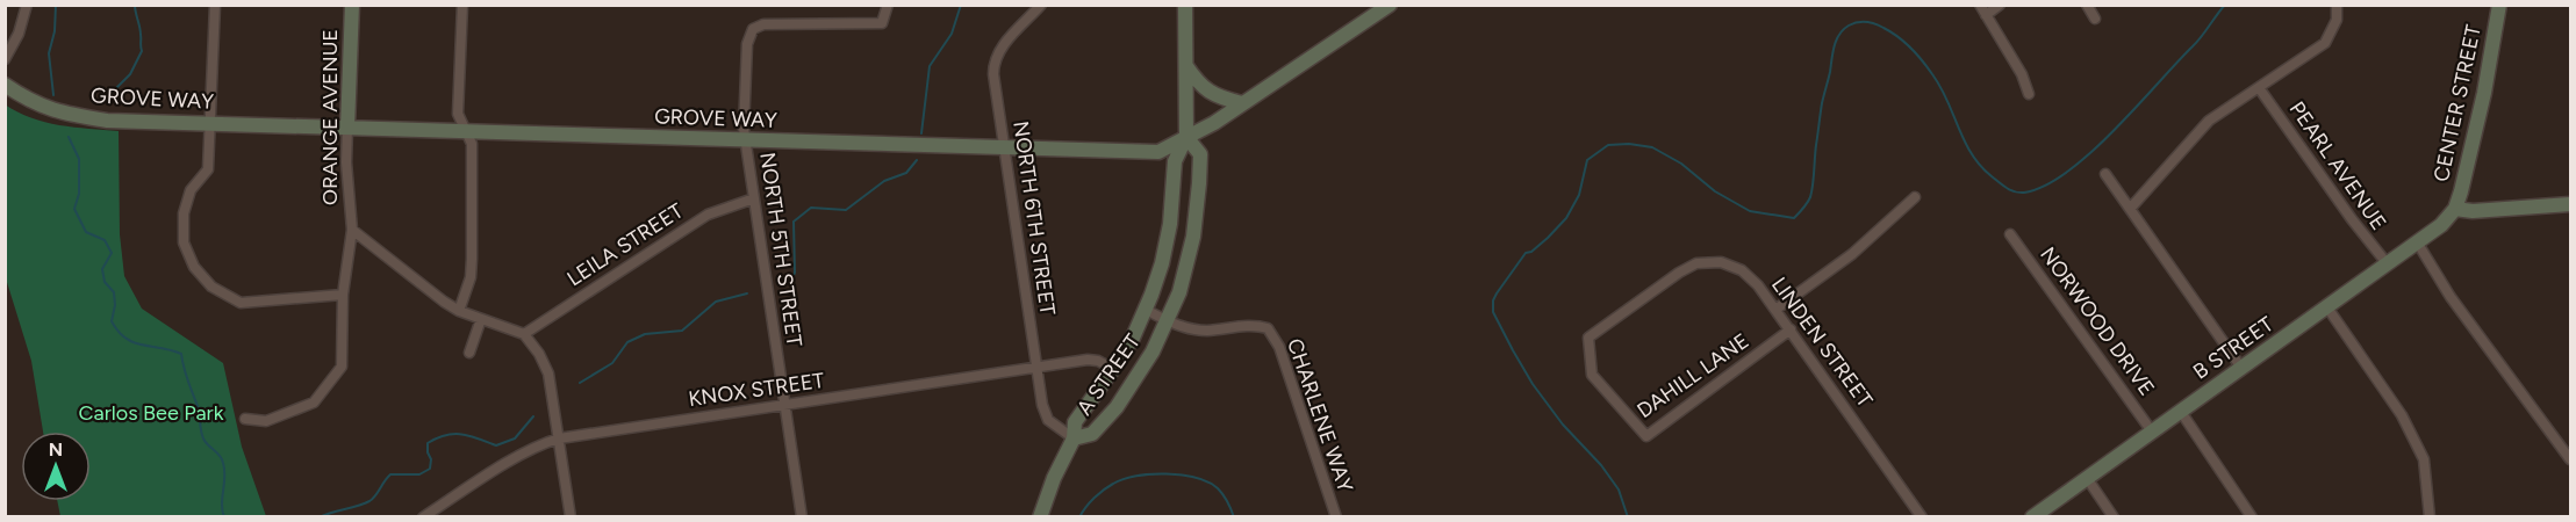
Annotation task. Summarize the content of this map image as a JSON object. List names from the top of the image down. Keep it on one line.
{"streets":{"main road":["GROVE WAY","CENTER STREET","ORANGE AVENUE","B STREET","A STREET"],"street":["PEARL AVENUE","NORTH 6TH STREET","LEILA STREET","NORTH 5TH STREET","NORWOOD DRIVE","LINDEN STREET","DAHILL LANE","KNOX STREET","CHARLENE WAY"]},"crossings":[["GROVE WAY","ORANGE AVENUE"],["GROVE WAY","NORTH 6TH STREET"],["GROVE WAY","NORTH 5TH STREET"],["GROVE WAY","A STREET"],["CENTER STREET","B STREET"],["ORANGE AVENUE","LEILA STREET"],["PEARL AVENUE","B STREET"],["NORTH 6TH STREET","A STREET"],["NORTH 6TH STREET","KNOX STREET"],["LEILA STREET","NORTH 5TH STREET"],["NORTH 5TH STREET","KNOX STREET"],["NORWOOD DRIVE","B STREET"],["LINDEN STREET","DAHILL LANE"],["A STREET","KNOX STREET"],["A STREET","CHARLENE WAY"]],"parks":["Carlos Bee Park"],"north":"top"}
